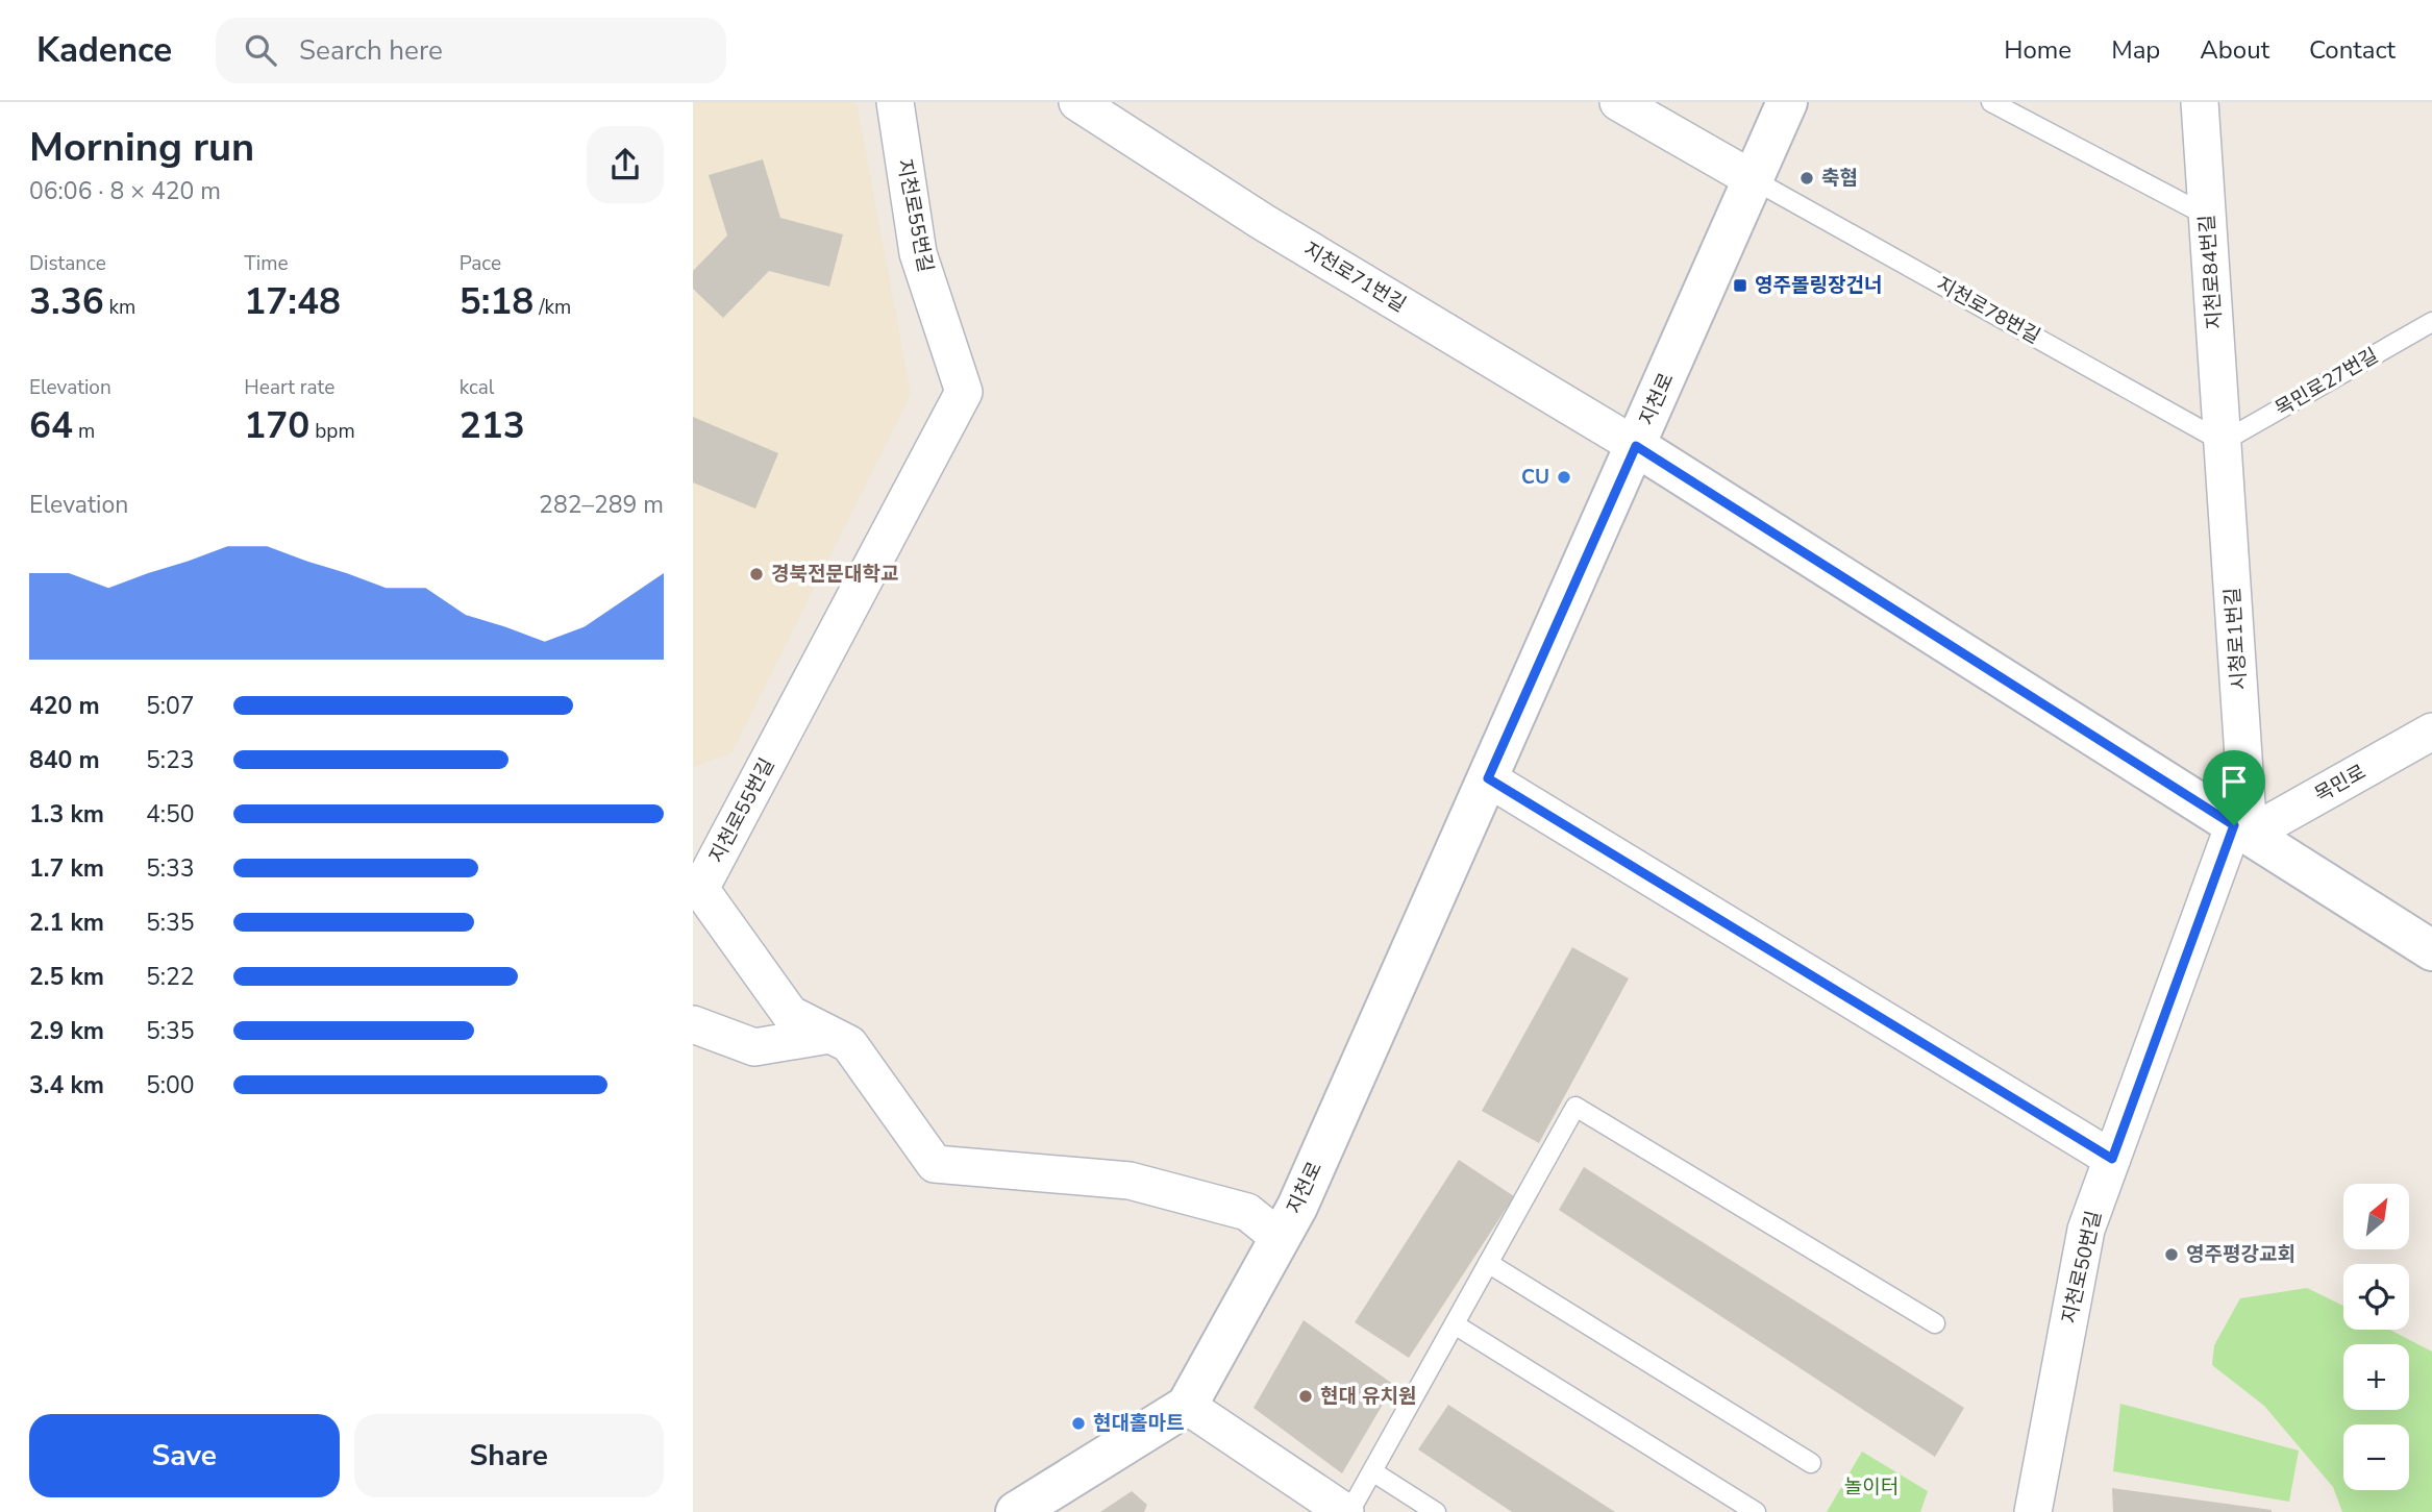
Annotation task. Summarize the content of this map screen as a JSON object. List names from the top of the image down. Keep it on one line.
{"streets":{"main road":["지천로"],"street":["지천로55번길","지천로84번길","지천로71번길","시청로1번길","목민로","지천로50번길"],"lane":["지천로78번길","목민로27번길"]},"crossings":[["지천로55번길","지천로"],["지천로84번길","지천로78번길"],["지천로84번길","목민로27번길"],["지천로84번길","시청로1번길"],["지천로71번길","지천로"],["지천로78번길","목민로27번길"],["지천로78번길","지천로"],["지천로78번길","시청로1번길"],["목민로27번길","시청로1번길"],["시청로1번길","목민로"],["시청로1번길","지천로50번길"],["목민로","지천로50번길"]],"parks":["놀이터"],"places":{"other":["축협","CU","경북전문대학교","영주평강교회","현대 유치원","현대홀마트"],"transit":["영주볼링장건너"]},"north":"top right","page":{"header":"Kadence","search":"Search here","nav":["Home","Map","About","Contact"],"heading":["Morning run","06:06 · 8 × 420 m"],"stats":[["Distance","3.36 km"],["Time","17:48"],["Pace","5:18 /km"],["Elevation","64 m"],["Heart rate","170 bpm"],["kcal","213"]],"chart":["Elevation","282–289 m"],"list":[{"name":"420 m","note":"5:07"},{"name":"840 m","note":"5:23"},{"name":"1.3 km","note":"4:50"},{"name":"1.7 km","note":"5:33"},{"name":"2.1 km","note":"5:35"},{"name":"2.5 km","note":"5:22"},{"name":"2.9 km","note":"5:35"},{"name":"3.4 km","note":"5:00"}],"map_buttons":["+","−"],"buttons":["Save","Share"]}}
